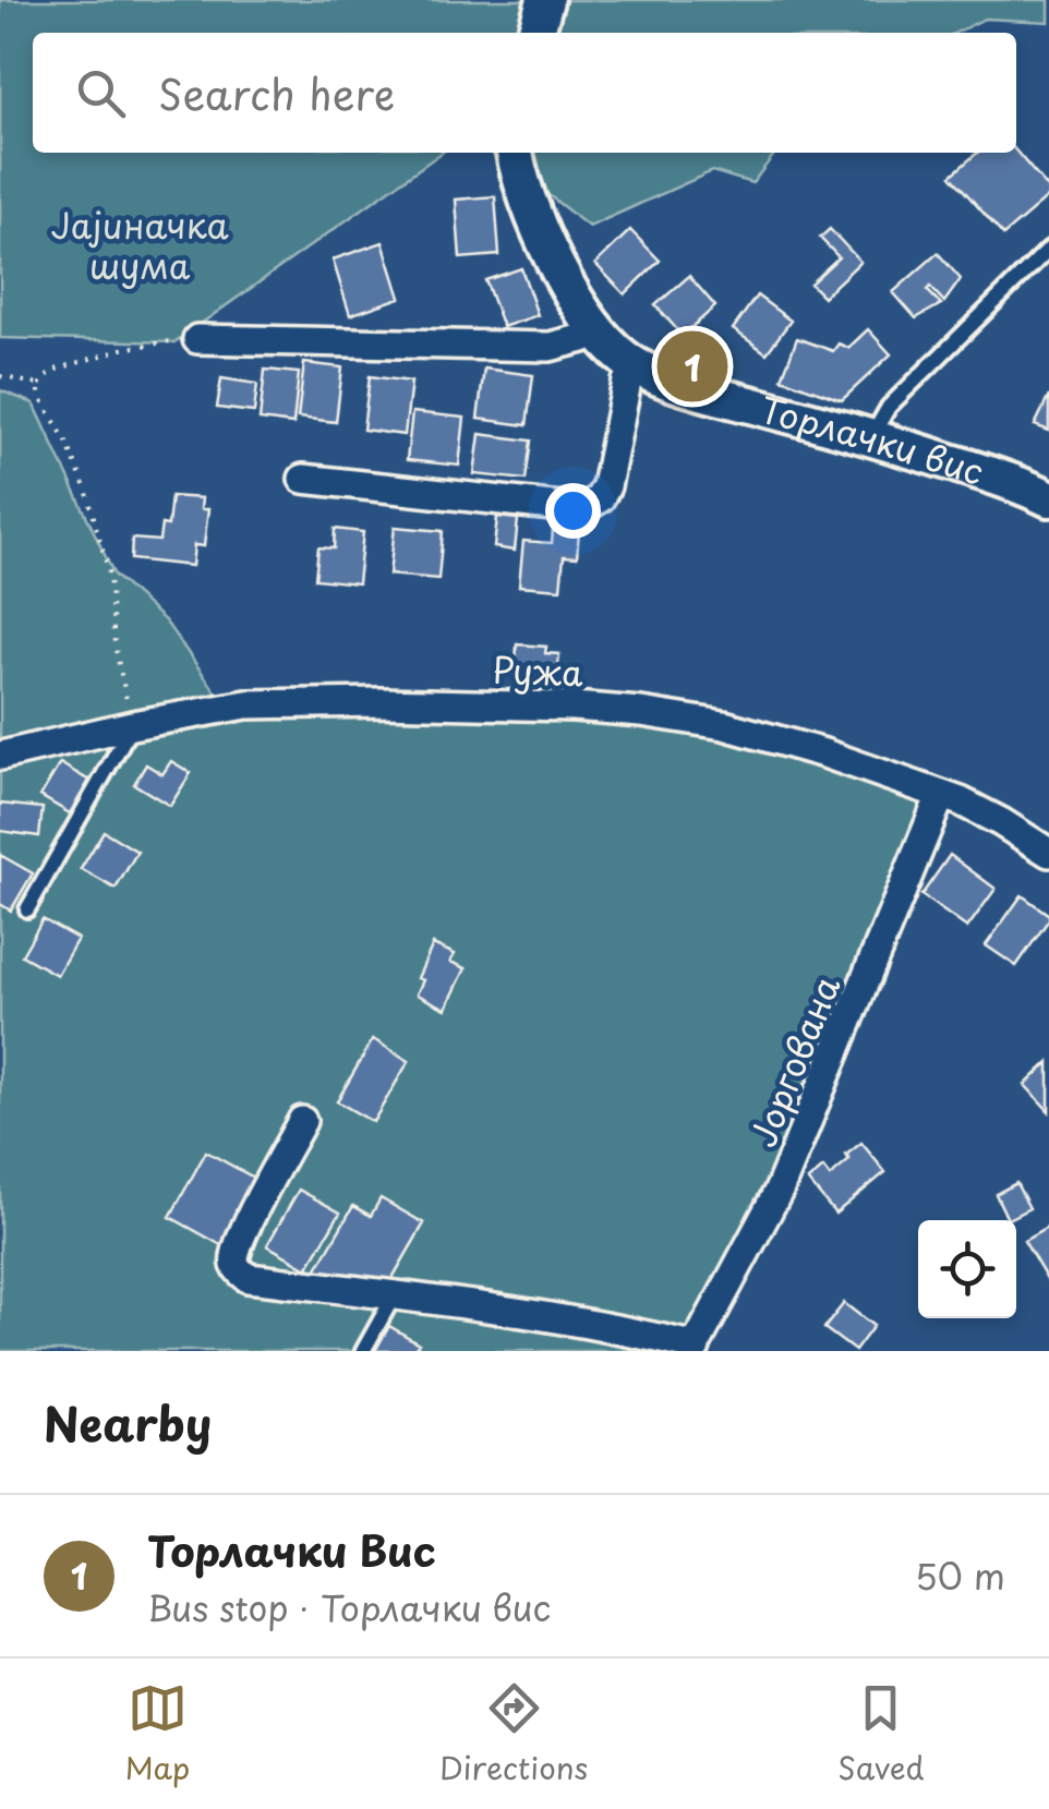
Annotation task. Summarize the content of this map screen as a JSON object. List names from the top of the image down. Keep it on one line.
{"streets":{"street":["Торлачки вис","Ружа","Јоргована"]},"crossings":[["Ружа","Јоргована"]],"parks":["Јајиначка шума"],"page":{"search":"Search here","pins":"1","heading":"Nearby","list":[{"mark":"1","name":"Торлачки Вис","note":"Bus stop · Торлачки вис","value":"50 m"}],"nav":["Map","Directions","Saved"]}}
